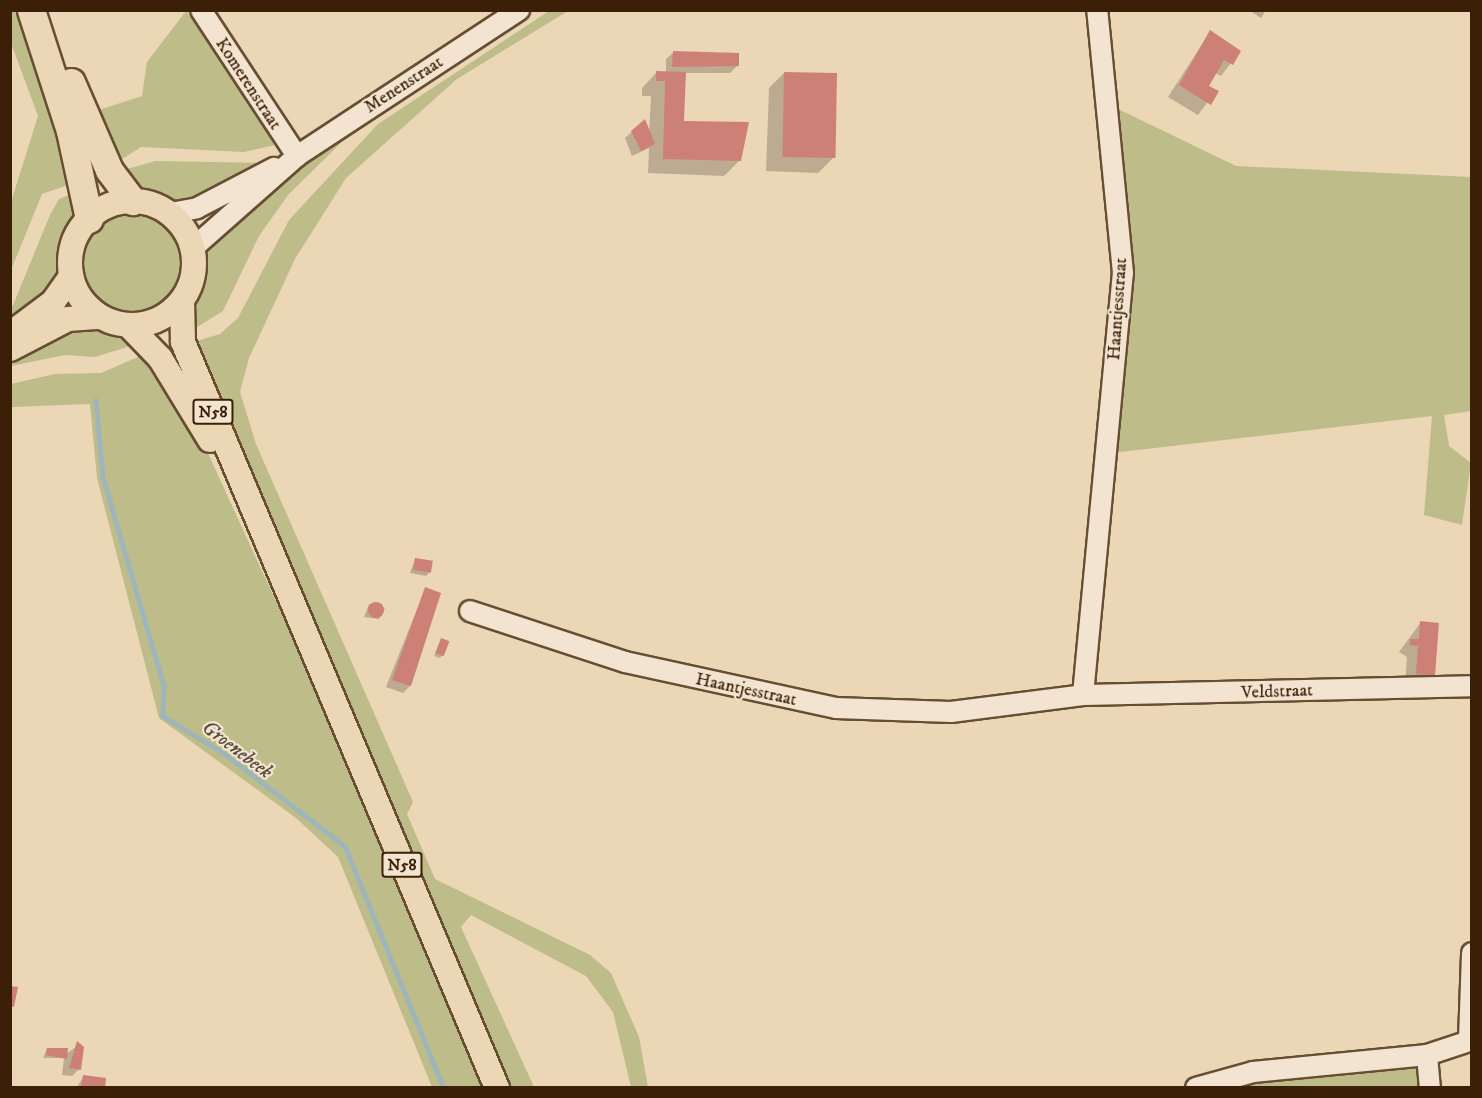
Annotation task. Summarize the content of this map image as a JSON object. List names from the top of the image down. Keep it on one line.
{"streets":{"main road":["N58"],"street":["Komerenstraat","Menenstraat","Haantjesstraat","Veldstraat"]},"crossings":[["Komerenstraat","Menenstraat"],["Menenstraat","N58"],["Haantjesstraat","Veldstraat"]],"water":["Groenebeek"]}
